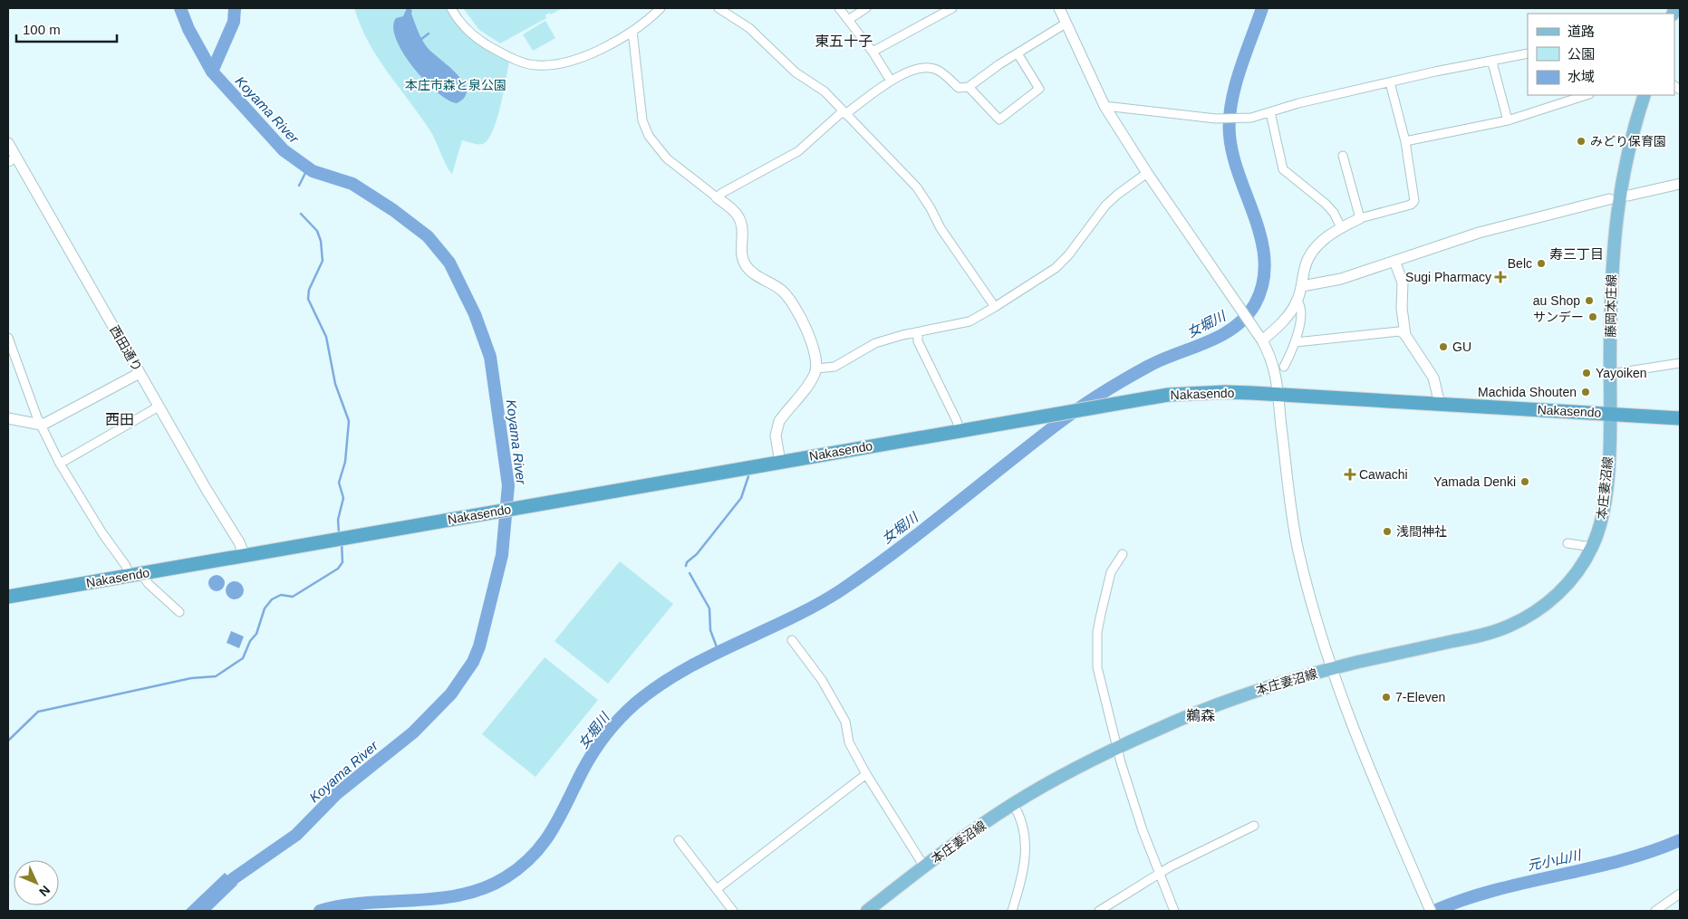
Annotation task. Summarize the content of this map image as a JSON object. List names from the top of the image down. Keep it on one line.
{"streets":{"highway":["Nakasendo"],"main road":["藤岡本庄線","本庄妻沼線"],"street":["西田通り"]},"crossings":[["藤岡本庄線","Nakasendo"],["藤岡本庄線","本庄妻沼線"],["西田通り","Nakasendo"],["Nakasendo","本庄妻沼線"]],"districts":["東五十子","寿三丁目","西田","鵜森"],"water":["Koyama River","女堀川","元小山川"],"parks":["本庄市森と泉公園"],"places":{"other":["みどり保育園","Belc","au Shop","サンデー","GU","Yayoiken","Machida Shouten","Yamada Denki","浅間神社","7-Eleven"],"health":["Sugi Pharmacy","Cawachi"]},"legend":["道路","公園","水域"],"scale_bar":"100 m","north":"bottom right"}
